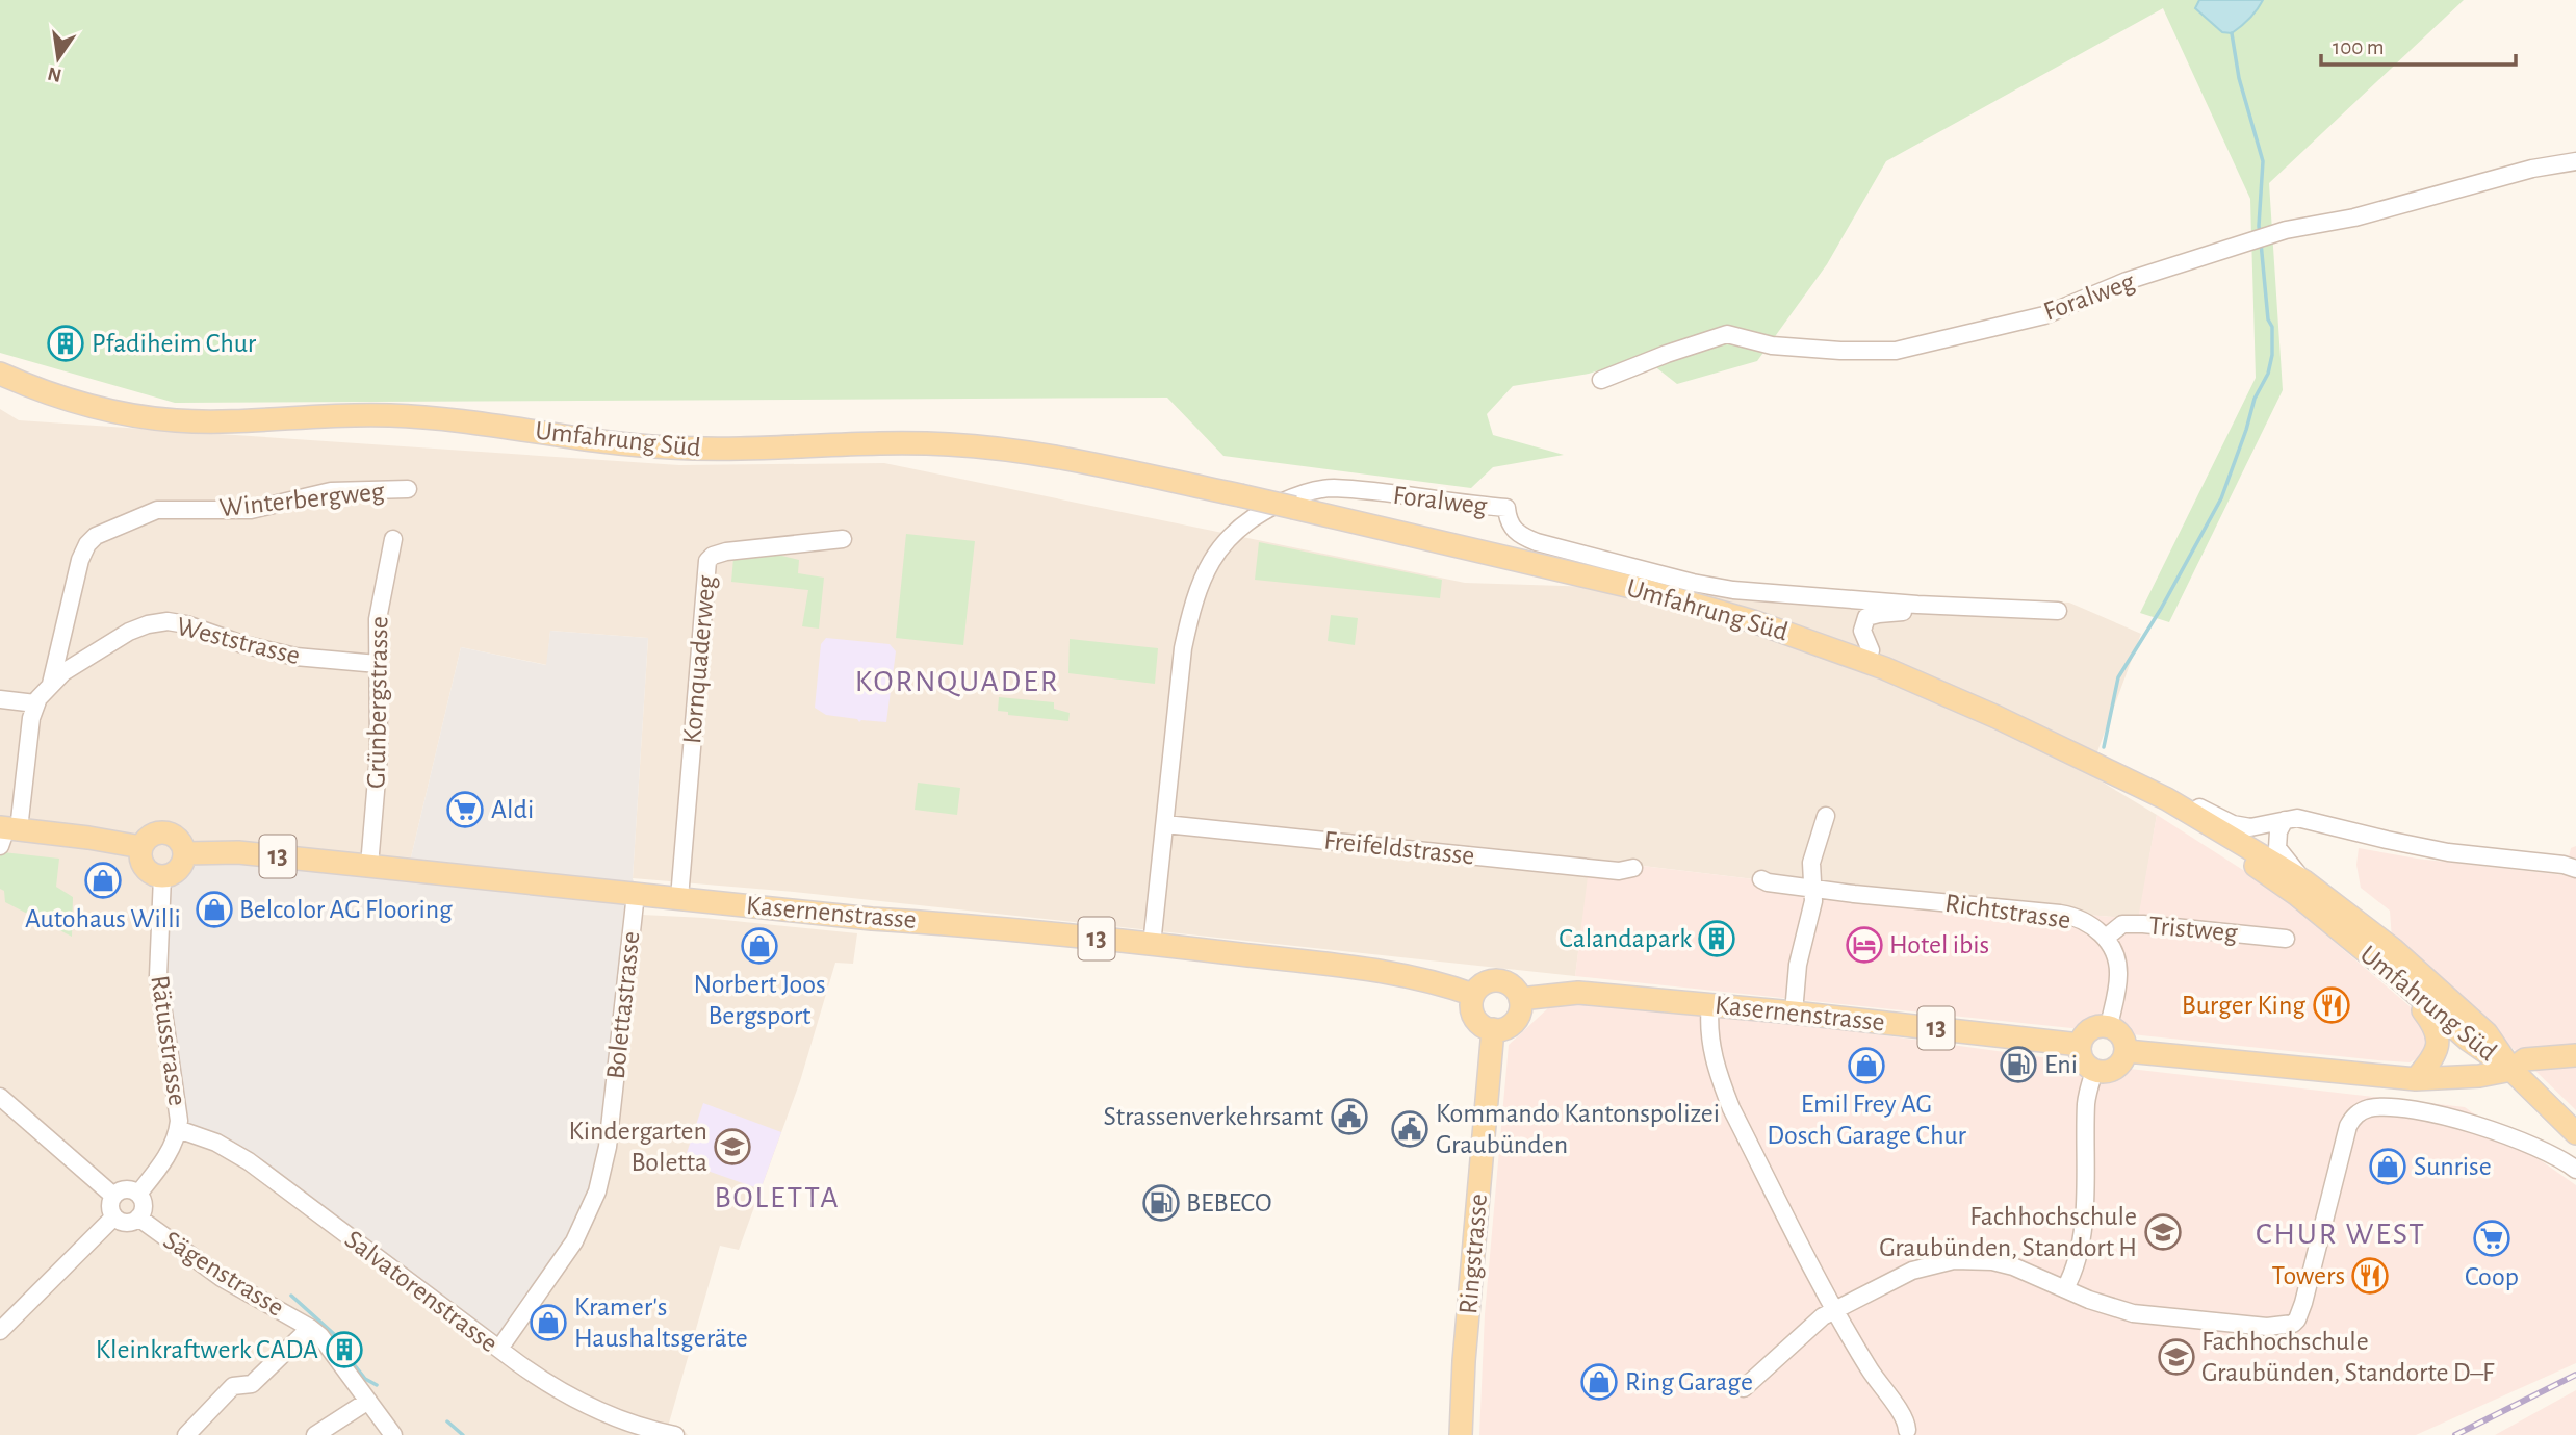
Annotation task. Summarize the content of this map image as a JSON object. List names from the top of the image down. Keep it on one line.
{"streets":{"main road":["Umfahrung Süd","13","Kasernenstrasse","Ringstrasse"],"street":["Foralweg","Winterbergweg","Weststrasse","Kornquaderweg","Grünbergstrasse","Freifeldstrasse","Richtstrasse","Tristweg","Bolettastrasse","Rätusstrasse","Sägenstrasse","Salvatorenstrasse"]},"crossings":[["Foralweg","Freifeldstrasse"],["Foralweg","Kasernenstrasse"],["Winterbergweg","Weststrasse"],["Weststrasse","Grünbergstrasse"],["Kornquaderweg","Kasernenstrasse"],["Grünbergstrasse","Kasernenstrasse"],["Richtstrasse","Kasernenstrasse"],["Richtstrasse","Tristweg"],["Kasernenstrasse","Bolettastrasse"],["Kasernenstrasse","Rätusstrasse"],["Kasernenstrasse","Ringstrasse"],["Bolettastrasse","Salvatorenstrasse"],["Rätusstrasse","Sägenstrasse"],["Rätusstrasse","Salvatorenstrasse"]],"districts":["KORNQUADER","BOLETTA","CHUR WEST"],"places":{"building":["Pfadiheim Chur","Calandapark","Kleinkraftwerk CADA"],"supermarket":["Aldi","Coop"],"shop":["Autohaus Willi","Belcolor AG Flooring","Norbert Joos Bergsport","Emil Frey AG Dosch Garage Chur","Sunrise","Kramer's Haushaltsgeräte","Ring Garage"],"hotel":["Hotel ibis"],"restaurant":["Burger King","Towers"],"fuel station":["Eni","BEBECO"],"public building":["Strassenverkehrsamt","Kommando Kantonspolizei Graubünden"],"school or university":["Kindergarten Boletta","Fachhochschule Graubünden, Standort H","Fachhochschule Graubünden, Standorte D–F"]},"scale_bar":"100 m","north":"bottom"}
